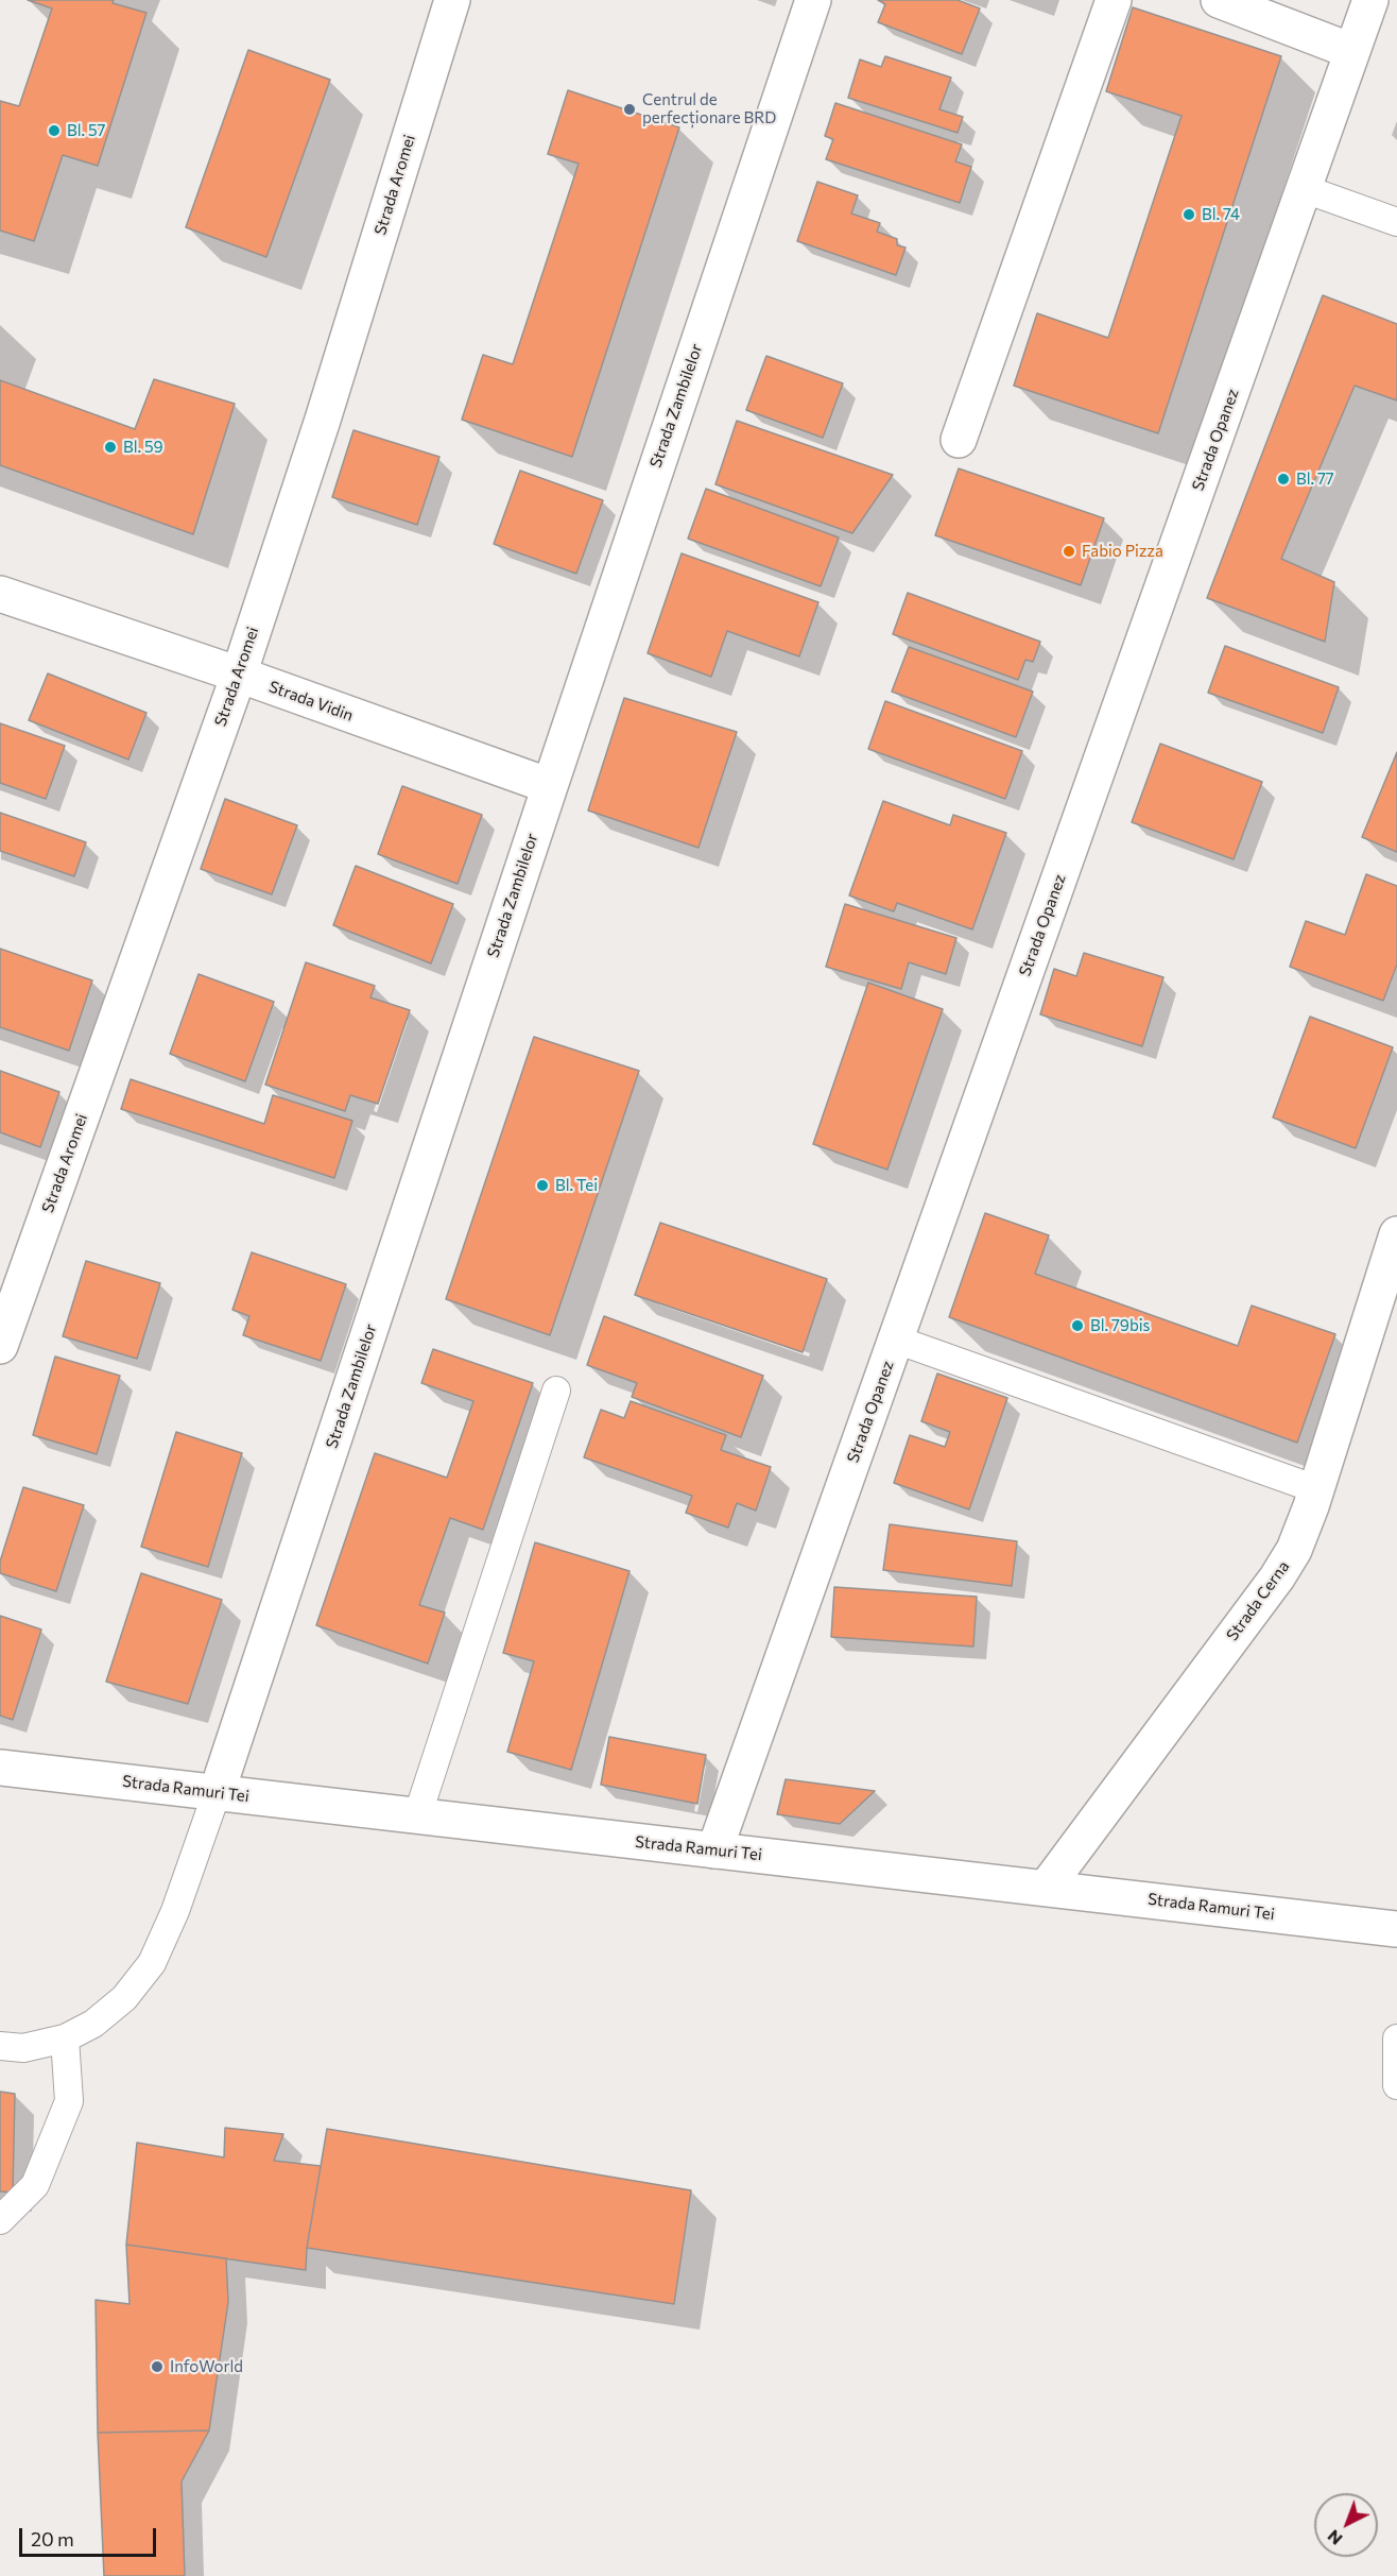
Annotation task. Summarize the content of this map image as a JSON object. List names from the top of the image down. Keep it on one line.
{"streets":{"street":["Strada Aromei","Strada Zambilelor","Strada Opanez","Strada Vidin","Strada Cerna","Strada Ramuri Tei"]},"crossings":[["Strada Aromei","Strada Vidin"],["Strada Zambilelor","Strada Vidin"],["Strada Zambilelor","Strada Ramuri Tei"],["Strada Opanez","Strada Ramuri Tei"],["Strada Cerna","Strada Ramuri Tei"]],"places":["Centrul de perfecționare BRD","Bl. 57","Bl. 74","Bl. 59","Bl. 77","Fabio Pizza","Bl. Tei","Bl. 79bis","InfoWorld"],"scale_bar":"20 m","north":"bottom left"}
